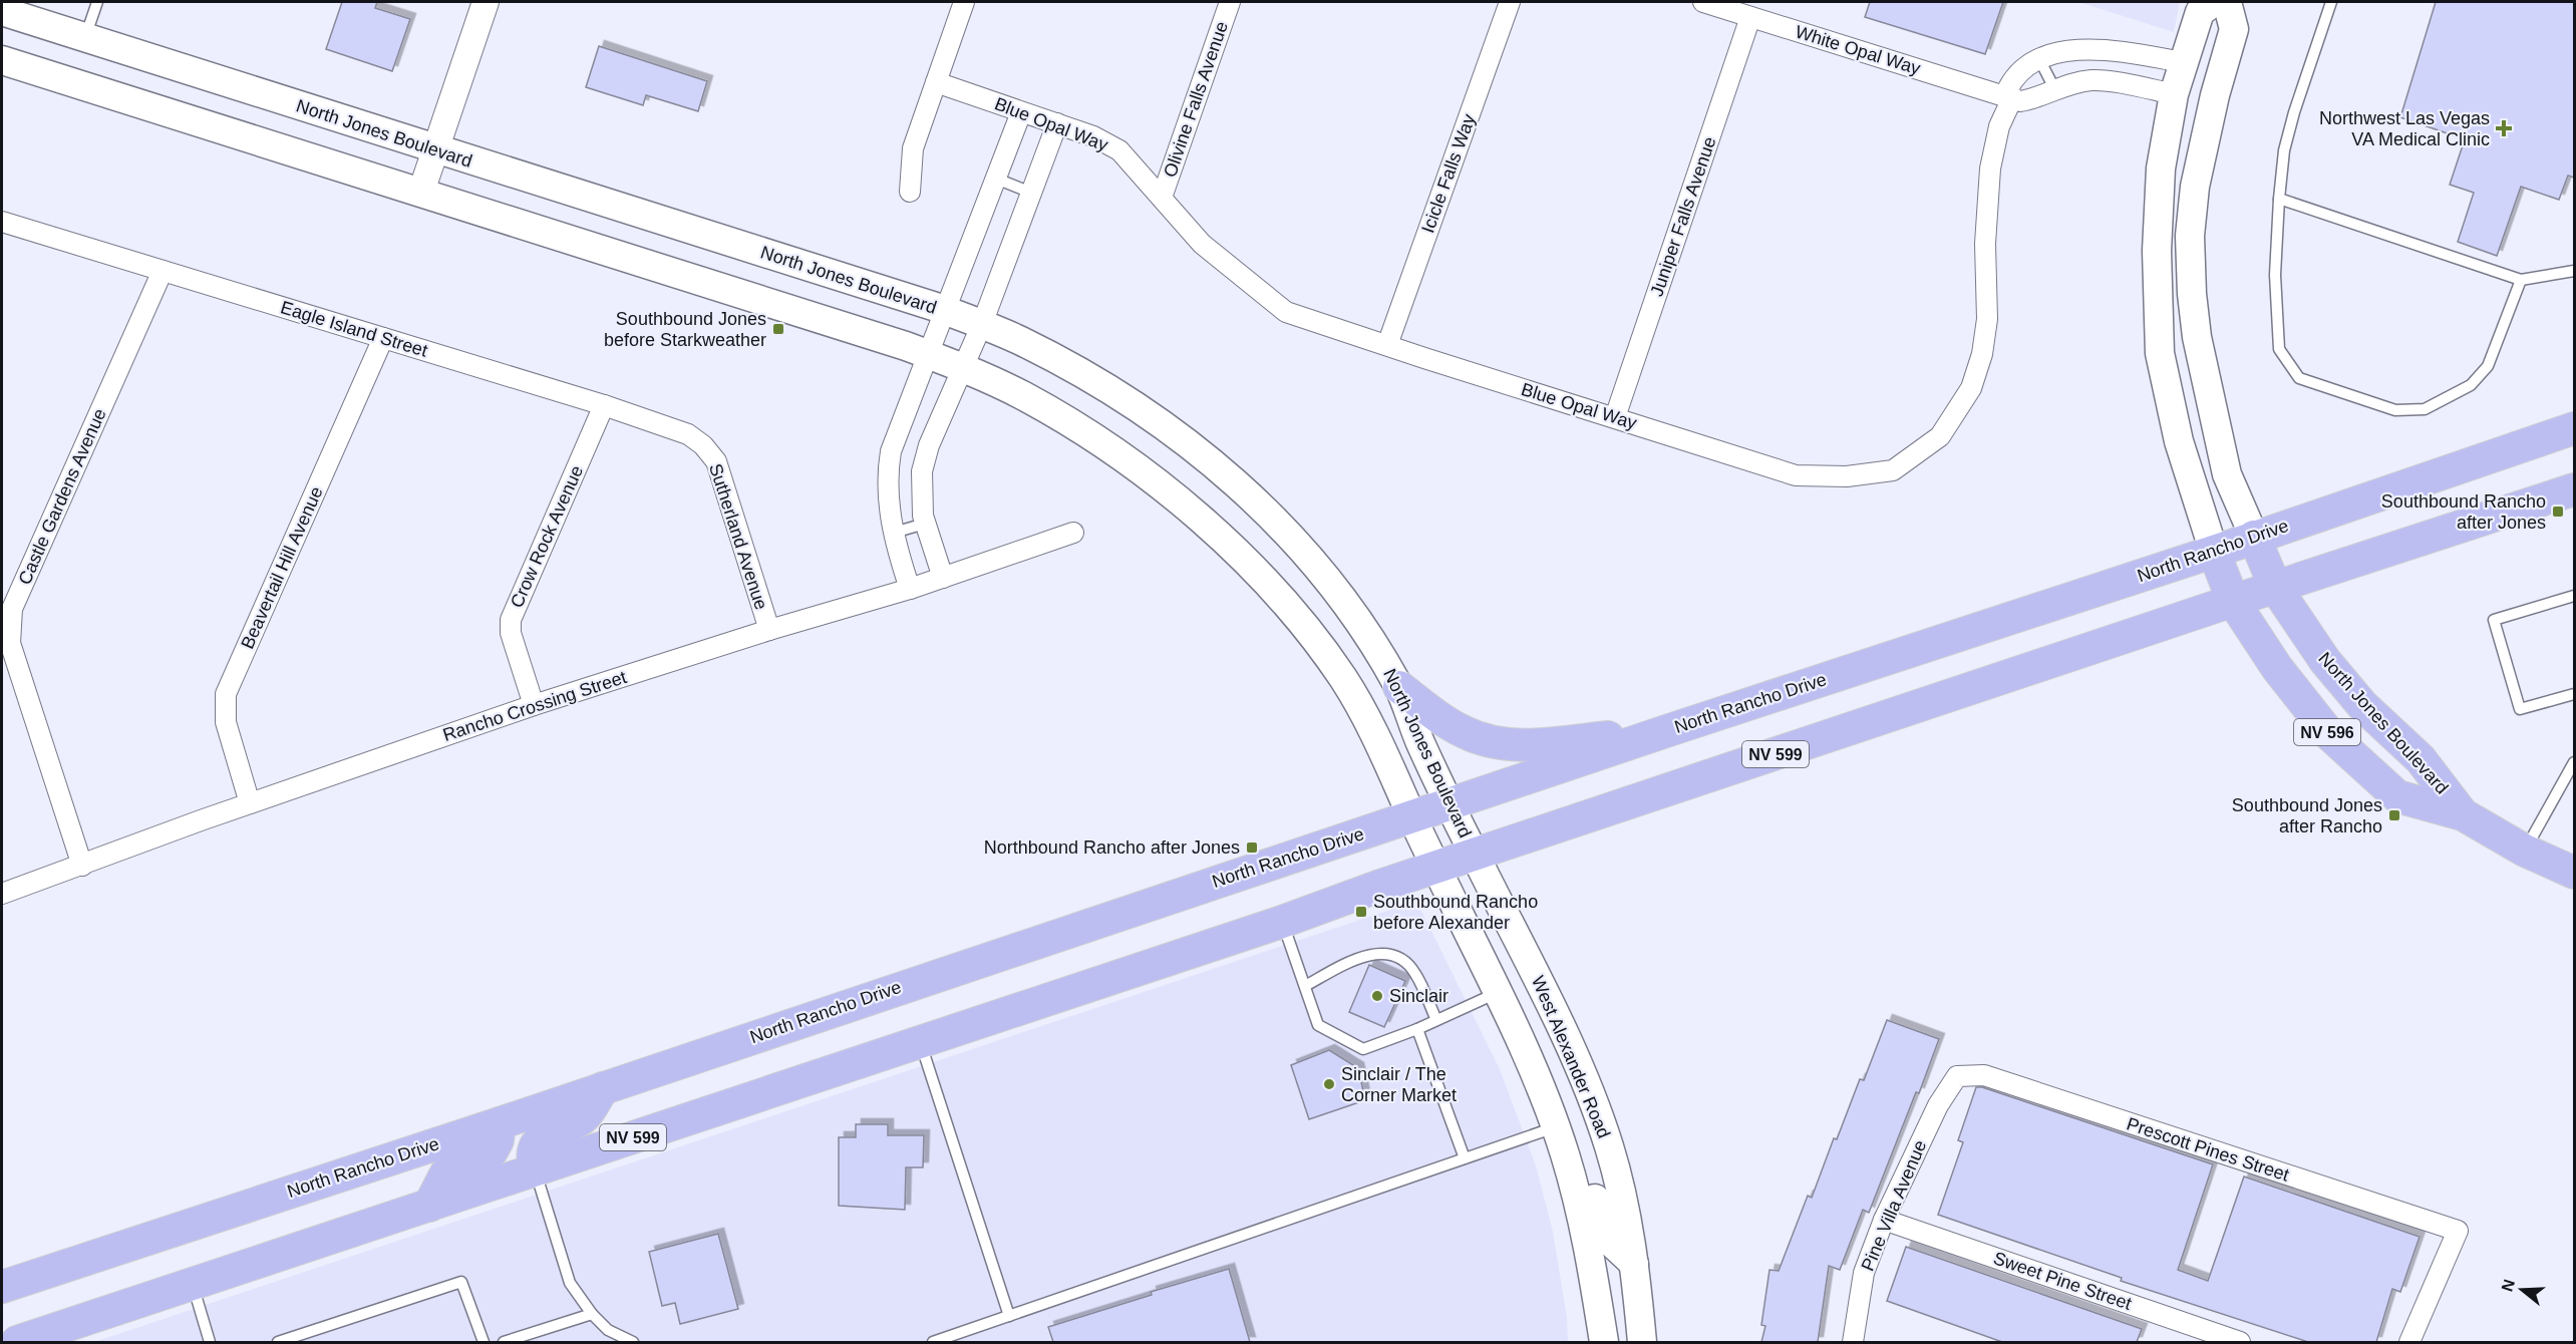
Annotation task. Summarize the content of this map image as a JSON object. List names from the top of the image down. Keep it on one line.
{"streets":{"main road":["North Jones Boulevard","North Rancho Drive","NV 596","NV 599","West Alexander Road"],"street":["White Opal Way","Olivine Falls Avenue","Blue Opal Way","Icicle Falls Way","Juniper Falls Avenue","Eagle Island Street","Castle Gardens Avenue","Crow Rock Avenue","Sutherland Avenue","Beavertail Hill Avenue","Rancho Crossing Street","Prescott Pines Street","Pine Villa Avenue","Sweet Pine Street"]},"crossings":[["White Opal Way","Blue Opal Way"],["White Opal Way","Juniper Falls Avenue"],["Olivine Falls Avenue","Blue Opal Way"],["Blue Opal Way","Icicle Falls Way"],["Blue Opal Way","Juniper Falls Avenue"],["North Jones Boulevard","North Rancho Drive"],["North Jones Boulevard","NV 599"],["North Jones Boulevard","West Alexander Road"],["Eagle Island Street","Castle Gardens Avenue"],["Eagle Island Street","Crow Rock Avenue"],["Eagle Island Street","Sutherland Avenue"],["Eagle Island Street","Beavertail Hill Avenue"],["Castle Gardens Avenue","Rancho Crossing Street"],["Crow Rock Avenue","Rancho Crossing Street"],["Sutherland Avenue","Rancho Crossing Street"],["Beavertail Hill Avenue","Rancho Crossing Street"],["NV 599","West Alexander Road"],["Prescott Pines Street","Pine Villa Avenue"],["Pine Villa Avenue","Sweet Pine Street"]],"places":{"health":["Northwest Las Vegas VA Medical Clinic"],"transit":["Southbound Jones before Starkweather","Southbound Rancho after Jones","Southbound Jones after Rancho","Northbound Rancho after Jones","Southbound Rancho before Alexander"],"other":["Sinclair","Sinclair / The Corner Market"]},"north":"left"}
